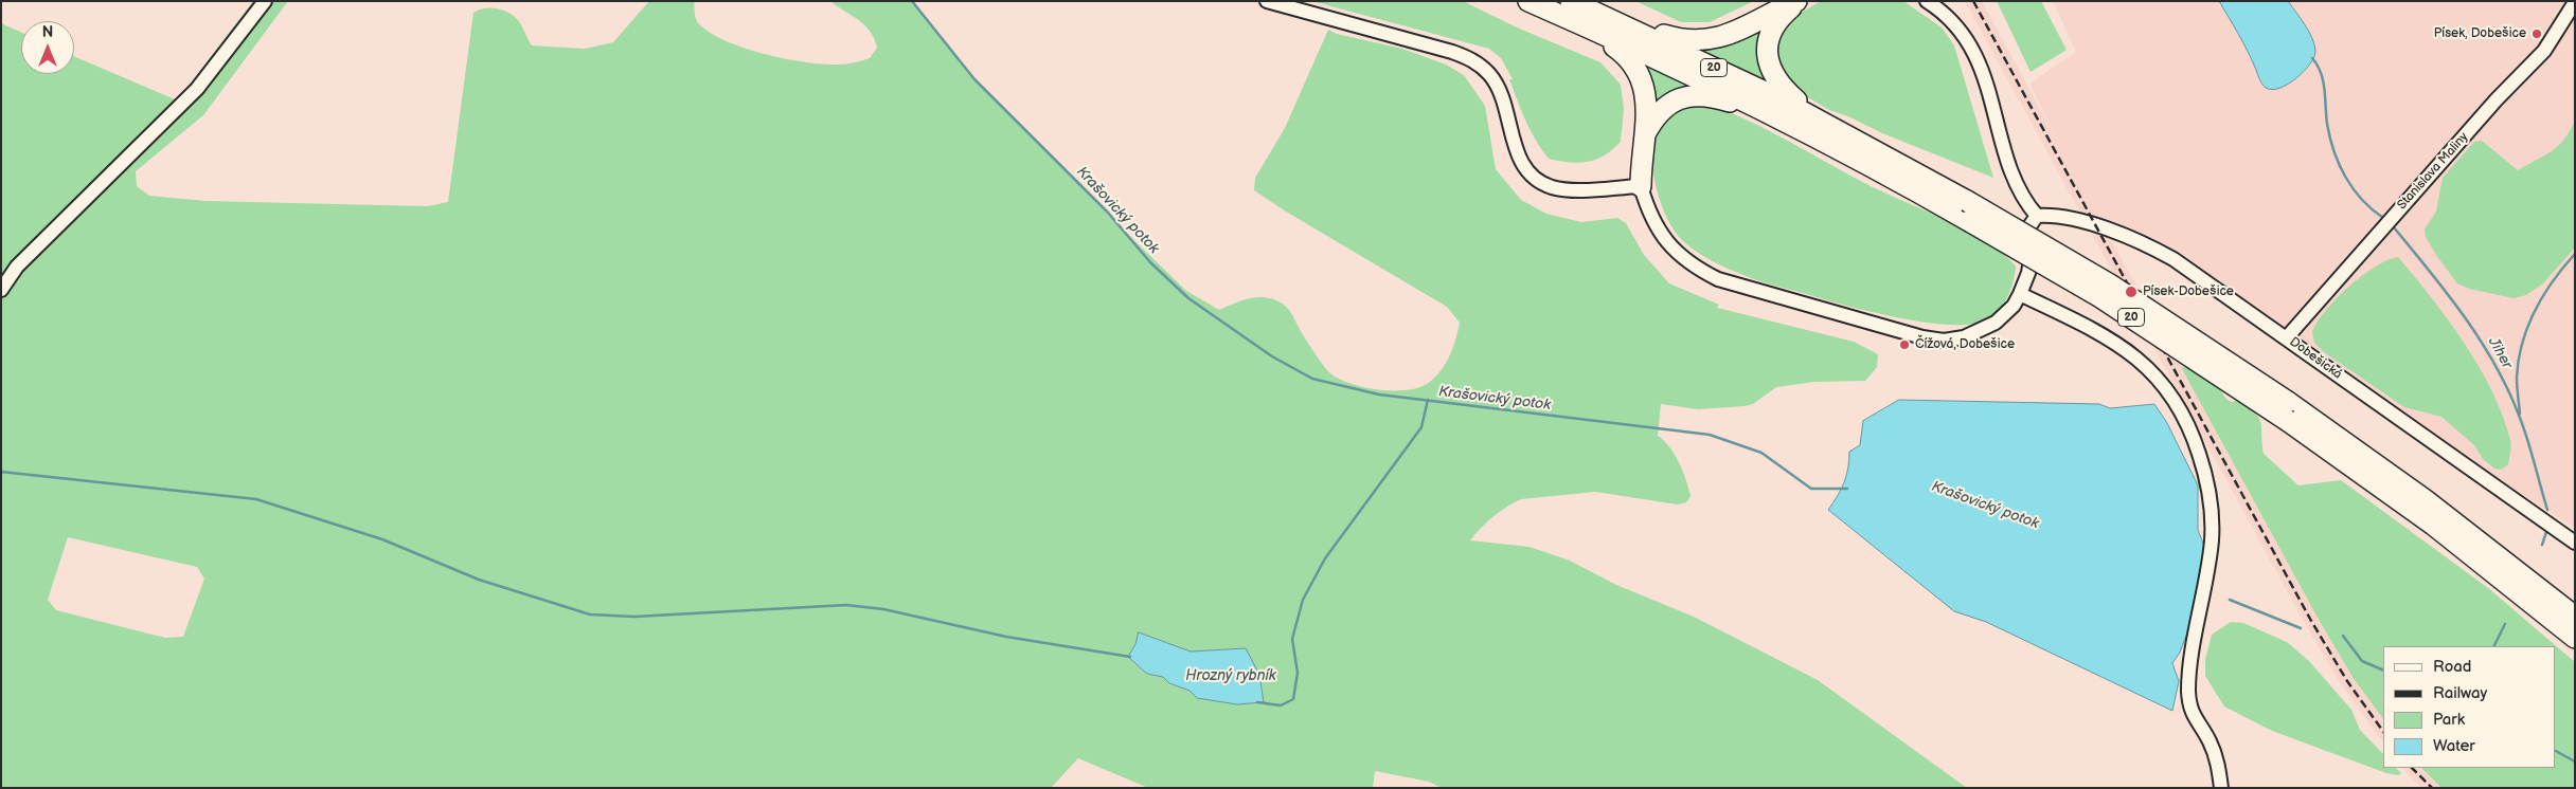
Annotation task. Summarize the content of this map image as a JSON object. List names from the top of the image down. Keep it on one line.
{"streets":{"highway":["20"],"street":["Stanislava Maliny","Dobešická"]},"crossings":[["Stanislava Maliny","Dobešická"]],"water":["Krašovický potok","Jiher","Hrozný rybník"],"places":["Písek, Dobešice","Písek-Dobešice","Čížová, Dobešice"],"legend":["Road","Railway","Park","Water"],"north":"top"}
